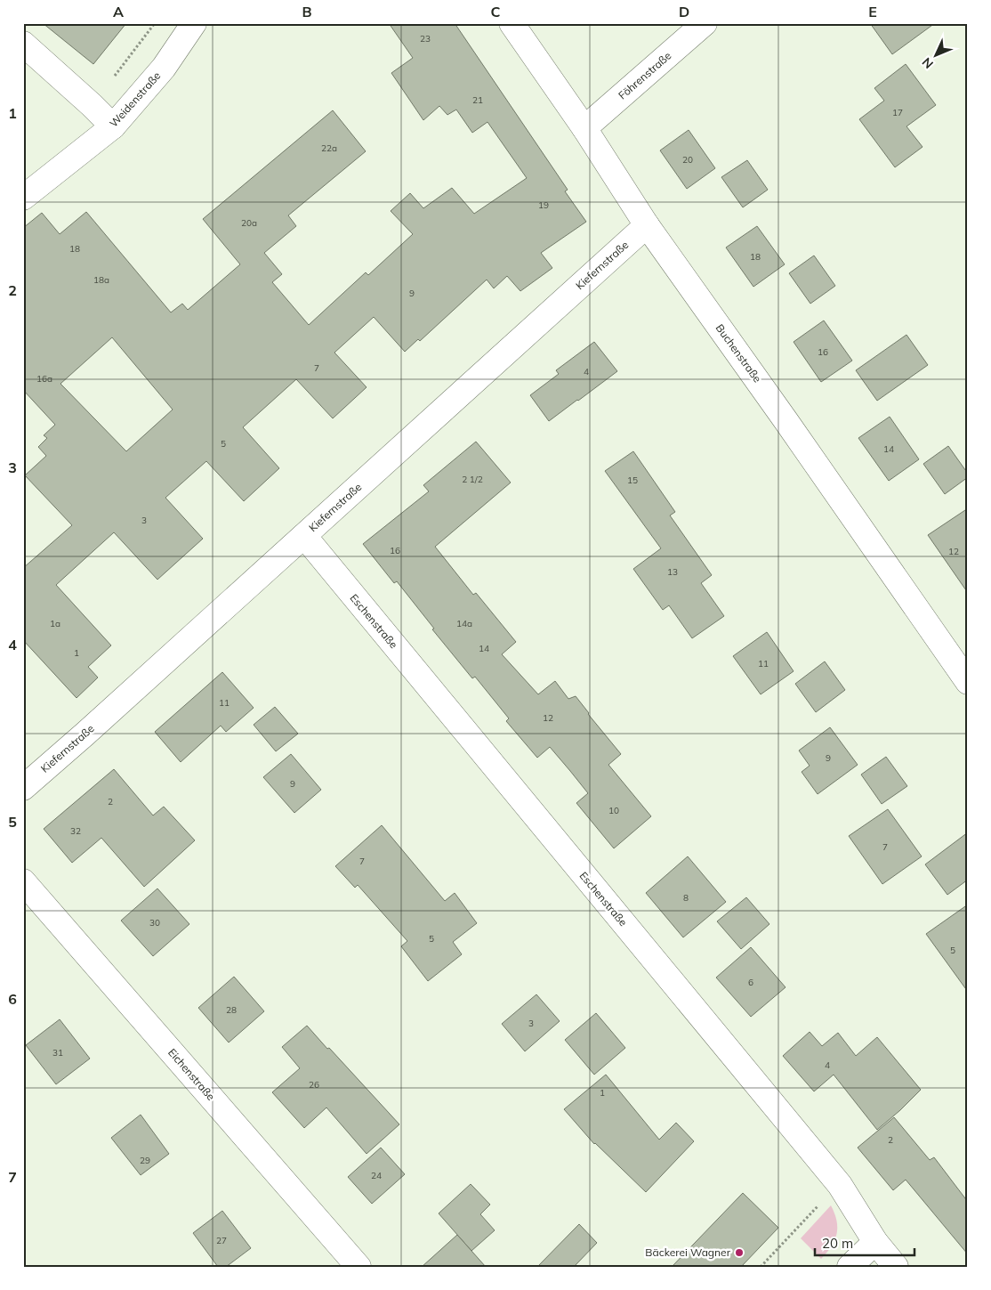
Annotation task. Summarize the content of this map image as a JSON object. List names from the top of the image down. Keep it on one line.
{"streets":{"street":["Föhrenstraße","Weidenstraße","Kiefernstraße","Buchenstraße","Eschenstraße","Eichenstraße"]},"crossings":[["Föhrenstraße","Buchenstraße"],["Kiefernstraße","Buchenstraße"],["Kiefernstraße","Eschenstraße"]],"places":["Bäckerei Wagner"],"house_numbers":["23","21","17","22a","20","19","20a","18","18","18a","9","16","7","4","16a","5","14","2 1/2","15","3","16","12","13","1a","14a","14","1","11","11","12","9","9","2","10","32","7","7","8","30","5","5","6","28","3","31","4","26","1","2","29","24","27"],"scale_bar":"20 m","north":"bottom left","grid":{"columns":["A","B","C","D","E"],"rows":["1","2","3","4","5","6","7"]}}
